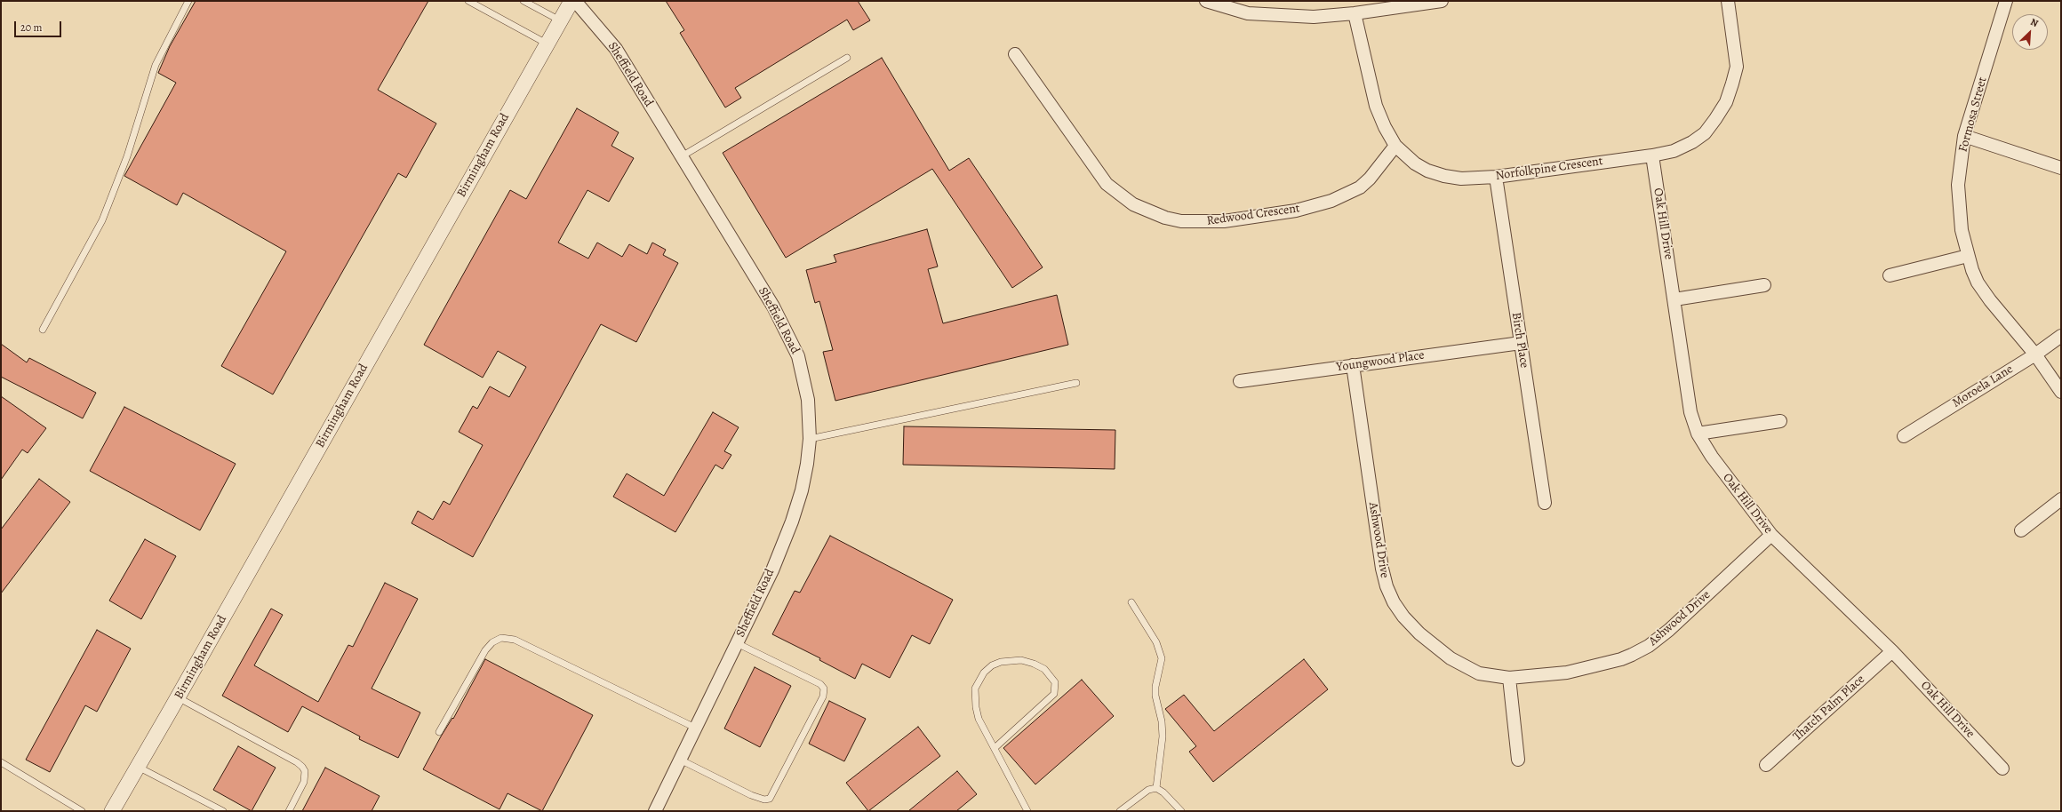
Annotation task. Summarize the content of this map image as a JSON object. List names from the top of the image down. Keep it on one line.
{"streets":{"street":["Sheffield Road","Formosa Street","Birmingham Road","Norfolkpine Crescent","Redwood Crescent","Oak Hill Drive","Birch Place","Youngwood Place","Moroela Lane","Ashwood Drive","Thatch Palm Place"]},"crossings":[["Formosa Street","Moroela Lane"],["Norfolkpine Crescent","Redwood Crescent"],["Norfolkpine Crescent","Oak Hill Drive"],["Norfolkpine Crescent","Birch Place"],["Oak Hill Drive","Ashwood Drive"],["Oak Hill Drive","Thatch Palm Place"],["Birch Place","Youngwood Place"],["Youngwood Place","Ashwood Drive"]],"scale_bar":"20 m","north":"top right"}
